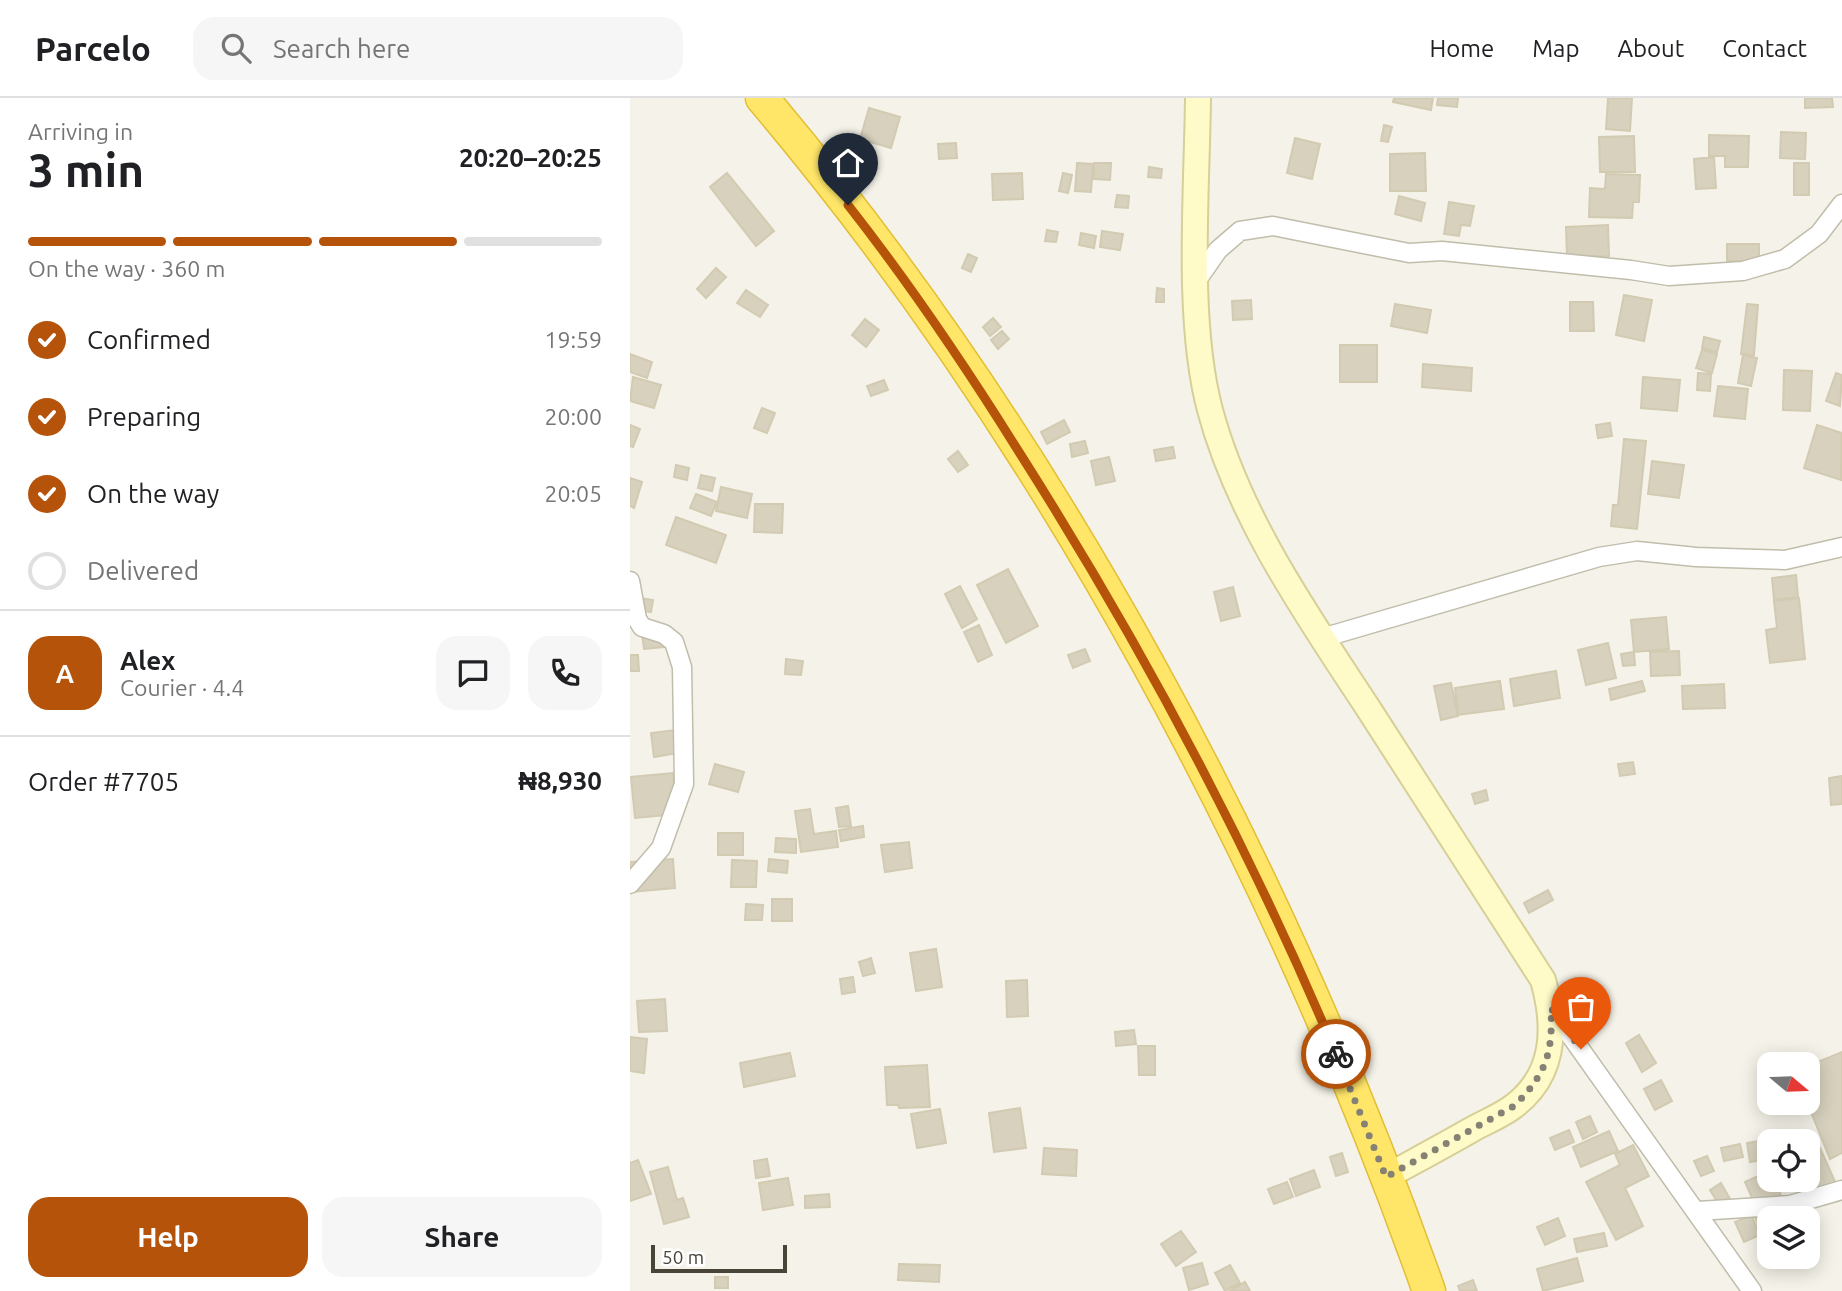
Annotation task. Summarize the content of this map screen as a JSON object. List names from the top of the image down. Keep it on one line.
{"scale_bar":"50 m","north":"right","page":{"header":"Parcelo","search":"Search here","nav":["Home","Map","About","Contact"],"heading":["3 min","Arriving in","20:20–20:25"],"panel":["Alex","Courier · 4.4","Order #7705","₦8,930"],"bar":"On the way · 360 m","list":[["Confirmed","19:59"],["Preparing","20:00"],["On the way","20:05"],"Delivered"],"round":"A","buttons":["Help","Share"],"scale":"50 m"}}
